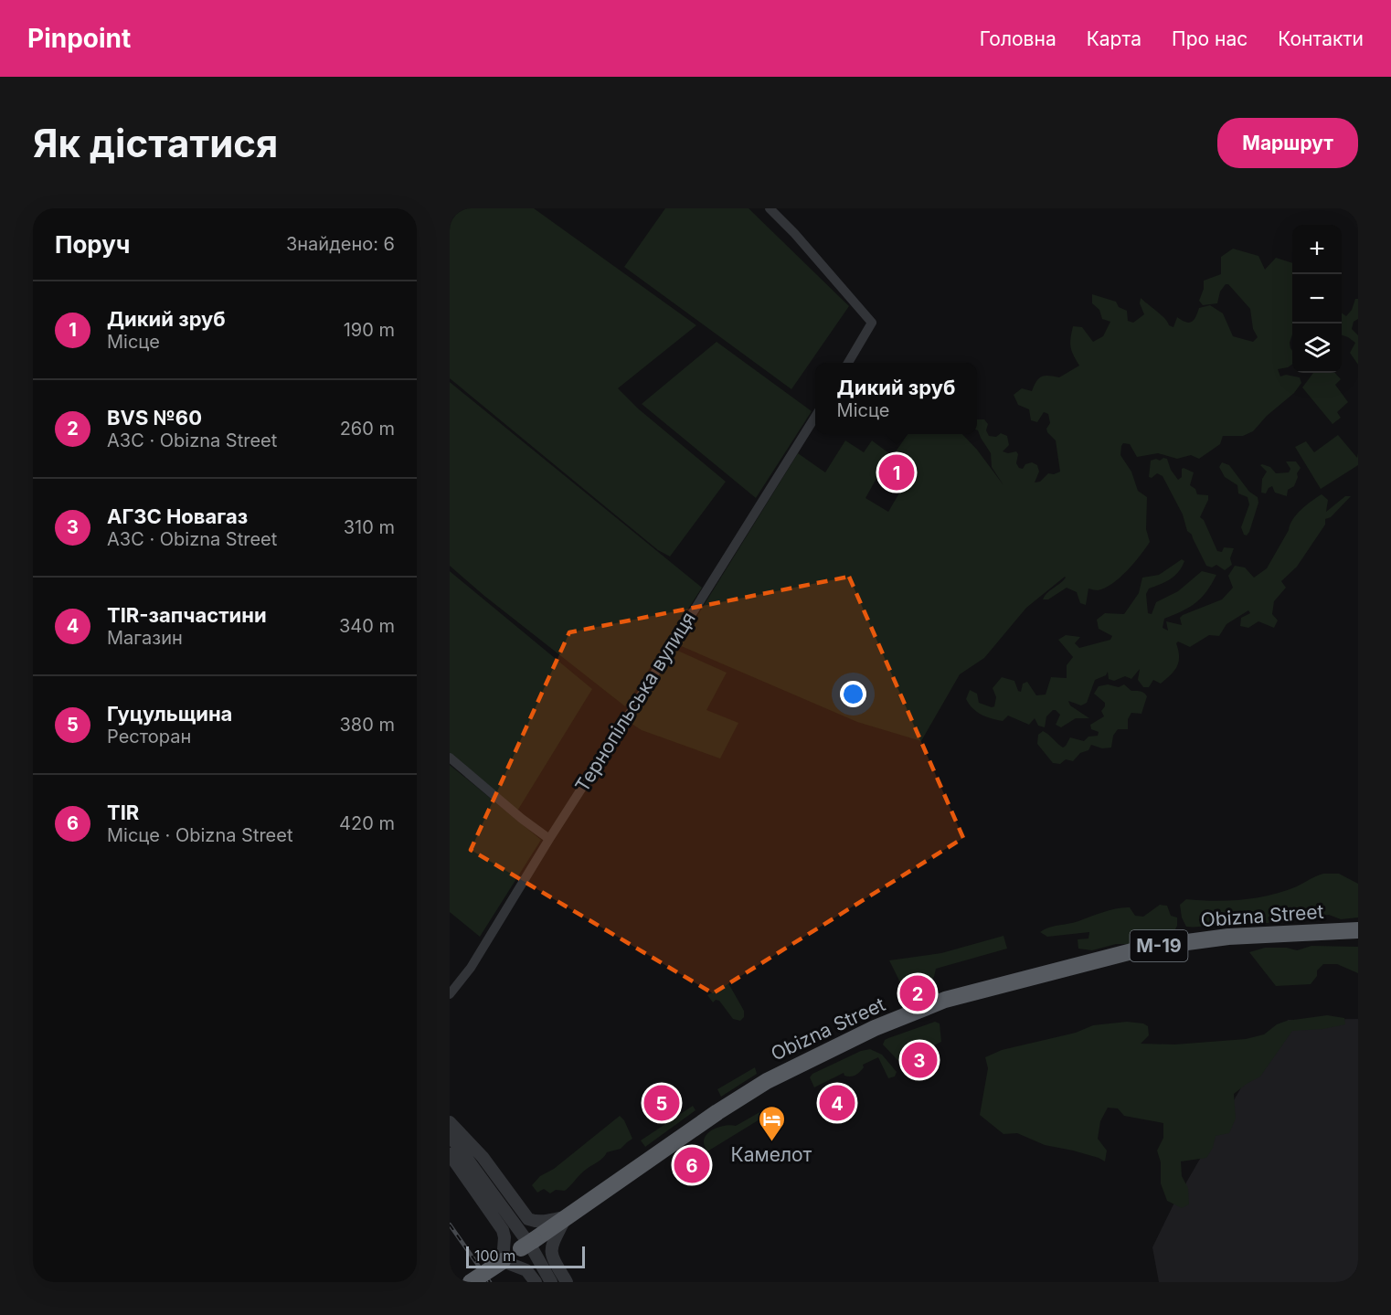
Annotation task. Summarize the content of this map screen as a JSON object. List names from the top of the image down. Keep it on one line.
{"streets":{"highway":["Obizna Street","М-19"],"street":["Тернопільська вулиця"]},"crossings":[["Obizna Street","М-19"]],"places":{"hotel":["Камелот"]},"scale_bar":"100 m","page":{"header":"Pinpoint","nav":["Головна","Карта","Про нас","Контакти"],"buttons":"Маршрут","title":"Як дістатися","heading":["Поруч","Знайдено: 6"],"map_buttons":["+","−"],"list":[{"mark":"1","name":"Дикий зруб","note":"Місце","value":"190 m"},{"mark":"2","name":"BVS №60","note":"АЗС · Obizna Street","value":"260 m"},{"mark":"3","name":"АГЗС Новагаз","note":"АЗС · Obizna Street","value":"310 m"},{"mark":"4","name":"TIR-запчастини","note":"Магазин","value":"340 m"},{"mark":"5","name":"Гуцульщина","note":"Ресторан","value":"380 m"},{"mark":"6","name":"TIR","note":"Місце · Obizna Street","value":"420 m"}],"popup":["Дикий зруб","Місце"],"pins":["1","2","3","4","5","6"],"scale":"100 m"}}
